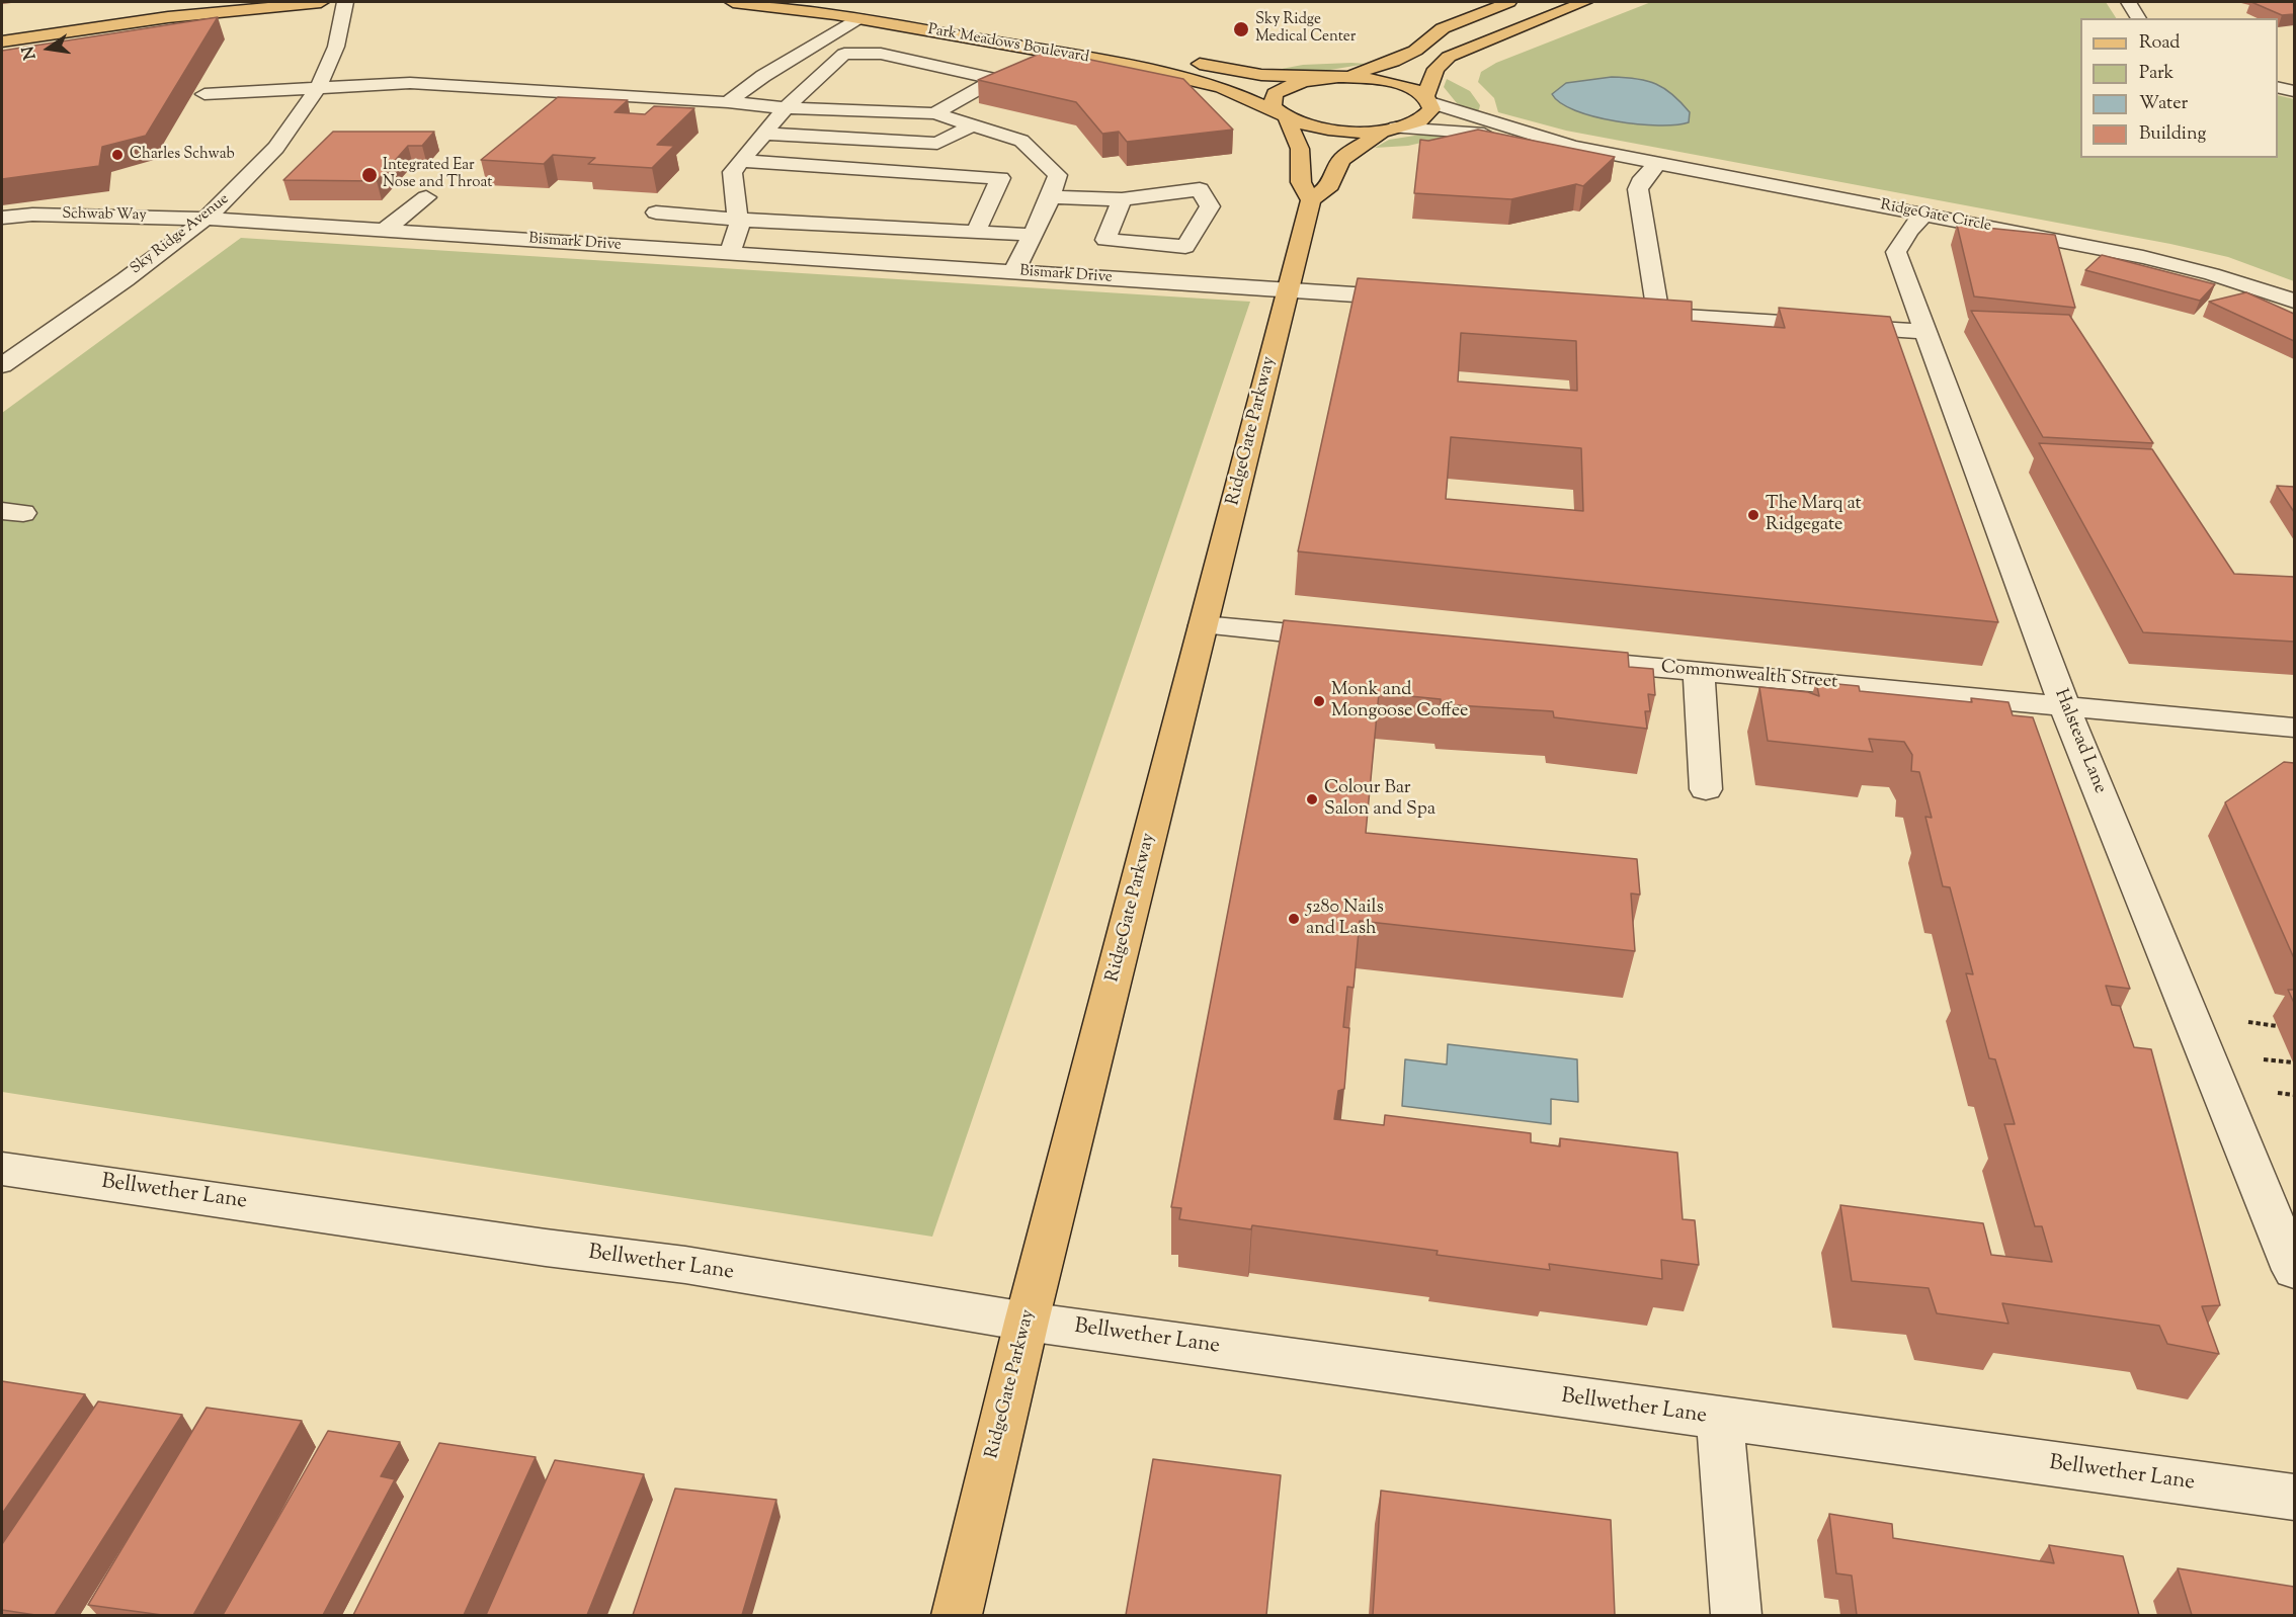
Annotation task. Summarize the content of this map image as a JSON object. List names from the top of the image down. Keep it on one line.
{"streets":{"main road":["Park Meadows Boulevard","RidgeGate Parkway"],"street":["Schwab Way","RidgeGate Circle","Sky Ridge Avenue","Bismark Drive","Commonwealth Street","Halstead Lane","Bellwether Lane"]},"crossings":[["Schwab Way","Sky Ridge Avenue"],["Schwab Way","Bismark Drive"],["RidgeGate Circle","Halstead Lane"],["Sky Ridge Avenue","Bismark Drive"],["Bismark Drive","RidgeGate Parkway"],["RidgeGate Parkway","Bellwether Lane"],["Commonwealth Street","Halstead Lane"]],"places":["Sky Ridge Medical Center","Charles Schwab","Integrated Ear Nose and Throat","The Marq at Ridgegate","Monk and Mongoose Coffee","Colour Bar Salon and Spa","5280 Nails and Lash"],"legend":["Road","Park","Water","Building"],"north":"left"}
